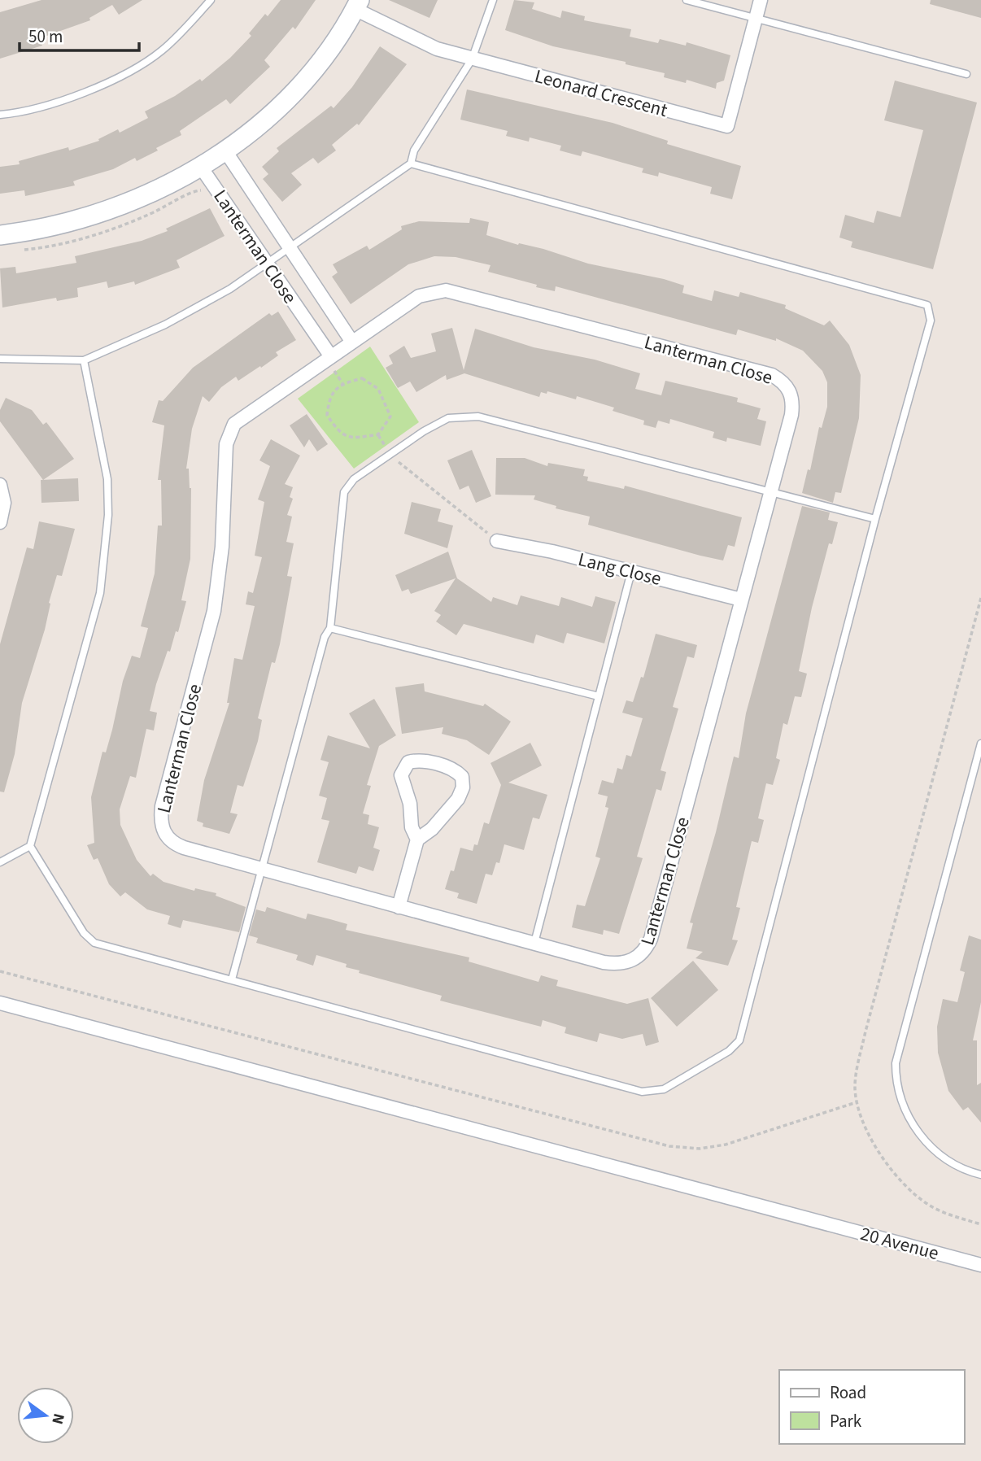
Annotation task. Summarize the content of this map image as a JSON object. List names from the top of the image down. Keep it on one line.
{"streets":{"street":["Leonard Crescent","Lanterman Close","Lang Close","20 Avenue"]},"crossings":[["Lanterman Close","Lang Close"]],"legend":["Road","Park"],"scale_bar":"50 m","north":"right"}
